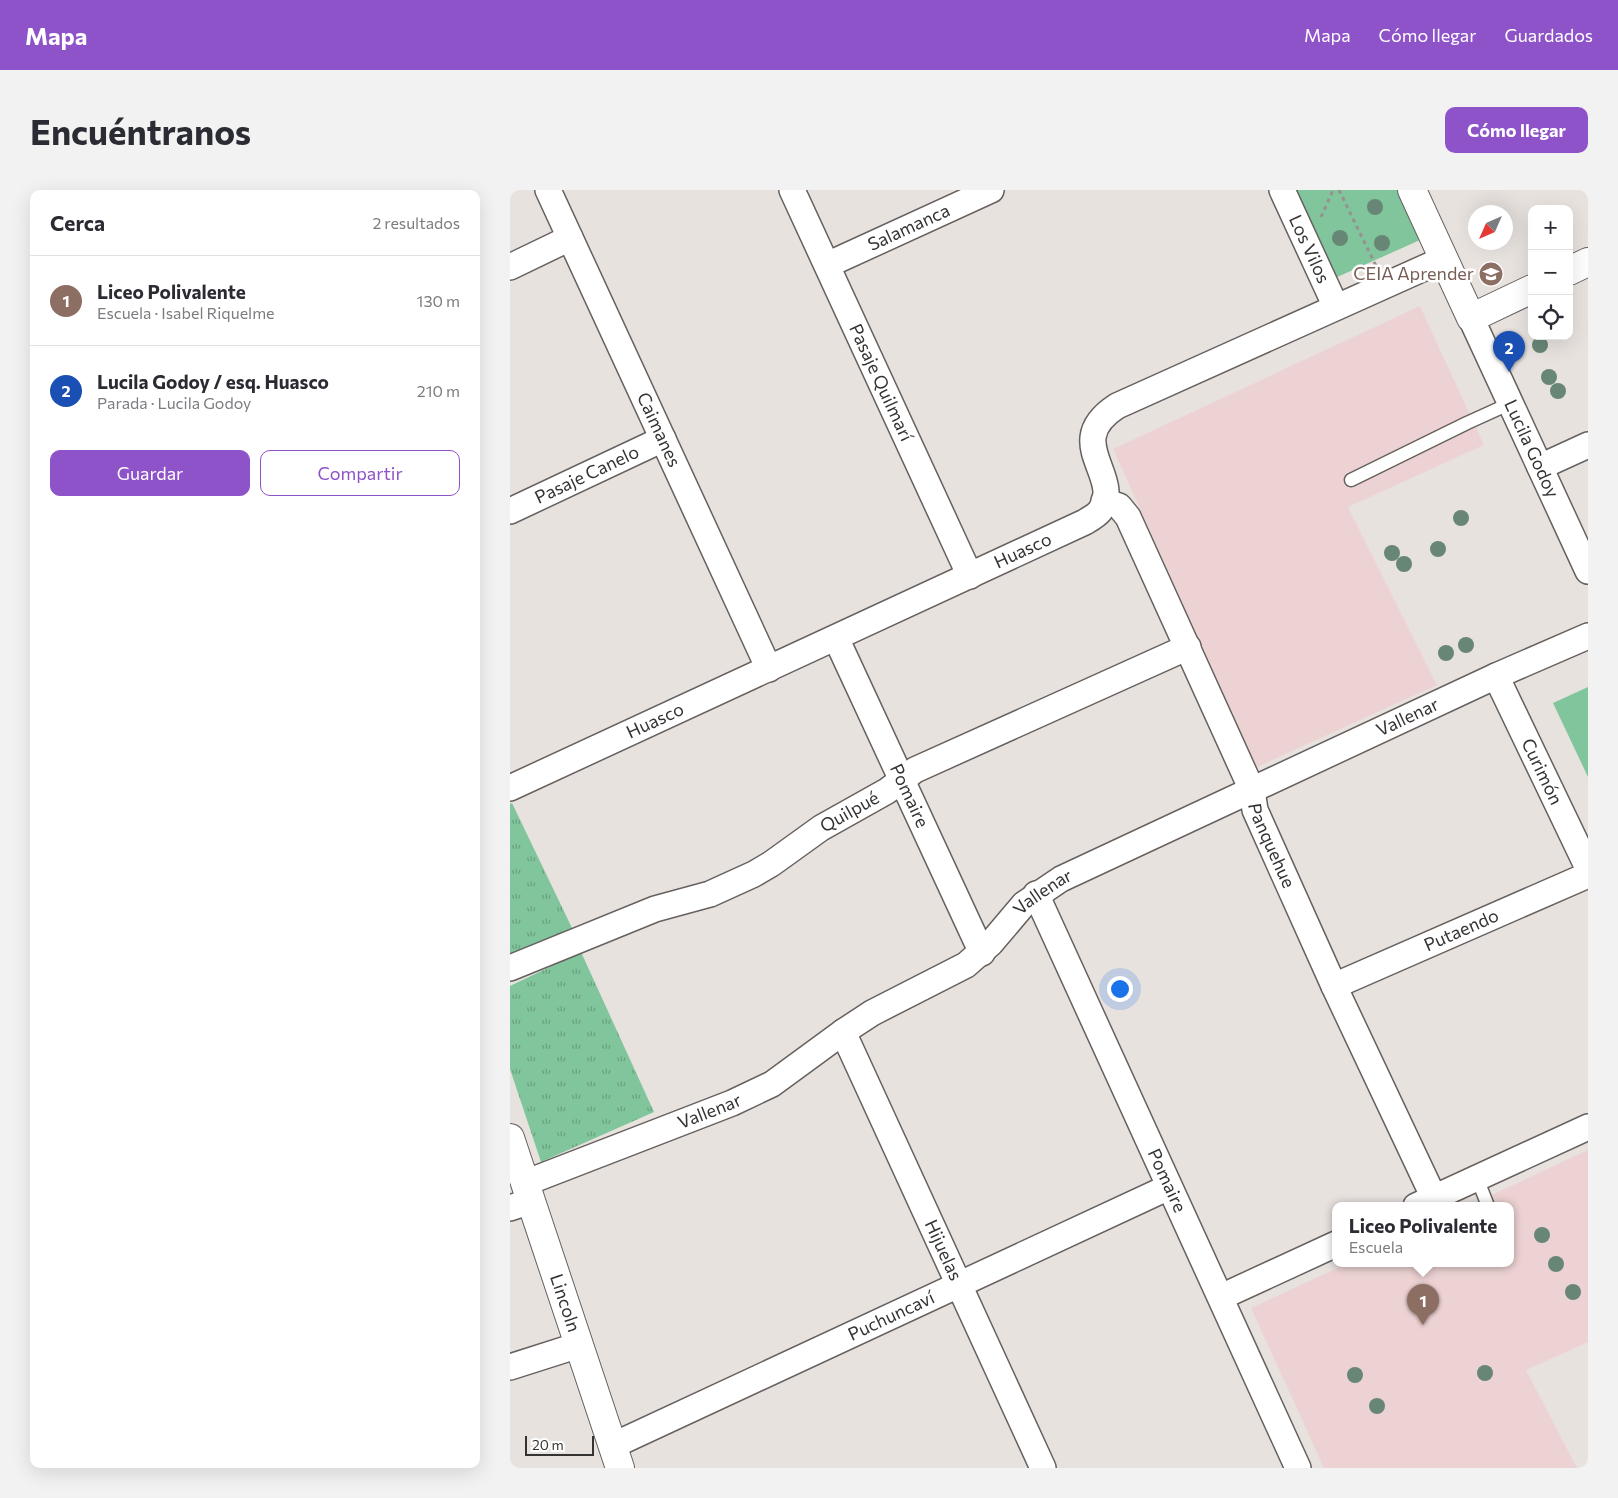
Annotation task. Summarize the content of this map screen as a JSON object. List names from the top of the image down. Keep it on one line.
{"streets":{"street":["Salamanca","Los Vilos","Pasaje Quilmarí","Caimanes","Lucila Godoy","Pasaje Canelo","Huasco","Vallenar","Curimón","Pomaire","Quilpué","Panquehue","Putaendo","Hijuelas","Lincoln","Puchuncaví"]},"crossings":[["Salamanca","Pasaje Quilmarí"],["Pasaje Quilmarí","Huasco"],["Caimanes","Pasaje Canelo"],["Caimanes","Huasco"],["Huasco","Pomaire"],["Huasco","Panquehue"],["Vallenar","Curimón"],["Vallenar","Pomaire"],["Vallenar","Panquehue"],["Vallenar","Hijuelas"],["Vallenar","Lincoln"],["Pomaire","Quilpué"],["Pomaire","Puchuncaví"],["Quilpué","Panquehue"],["Panquehue","Putaendo"],["Hijuelas","Puchuncaví"],["Lincoln","Puchuncaví"]],"places":{"school or university":["CEIA Aprender"]},"scale_bar":"20 m","north":"bottom left","page":{"header":"Mapa","nav":["Mapa","Cómo llegar","Guardados"],"buttons":["Cómo llegar",["Guardar","Compartir"]],"title":"Encuéntranos","heading":["Cerca","2 resultados"],"map_buttons":["+","−"],"list":[{"mark":"1","name":"Liceo Polivalente","note":"Escuela · Isabel Riquelme","value":"130 m"},{"mark":"2","name":"Lucila Godoy / esq. Huasco","note":"Parada · Lucila Godoy","value":"210 m"}],"pins":["2","1"],"popup":["Liceo Polivalente","Escuela"],"scale":"20 m"}}
